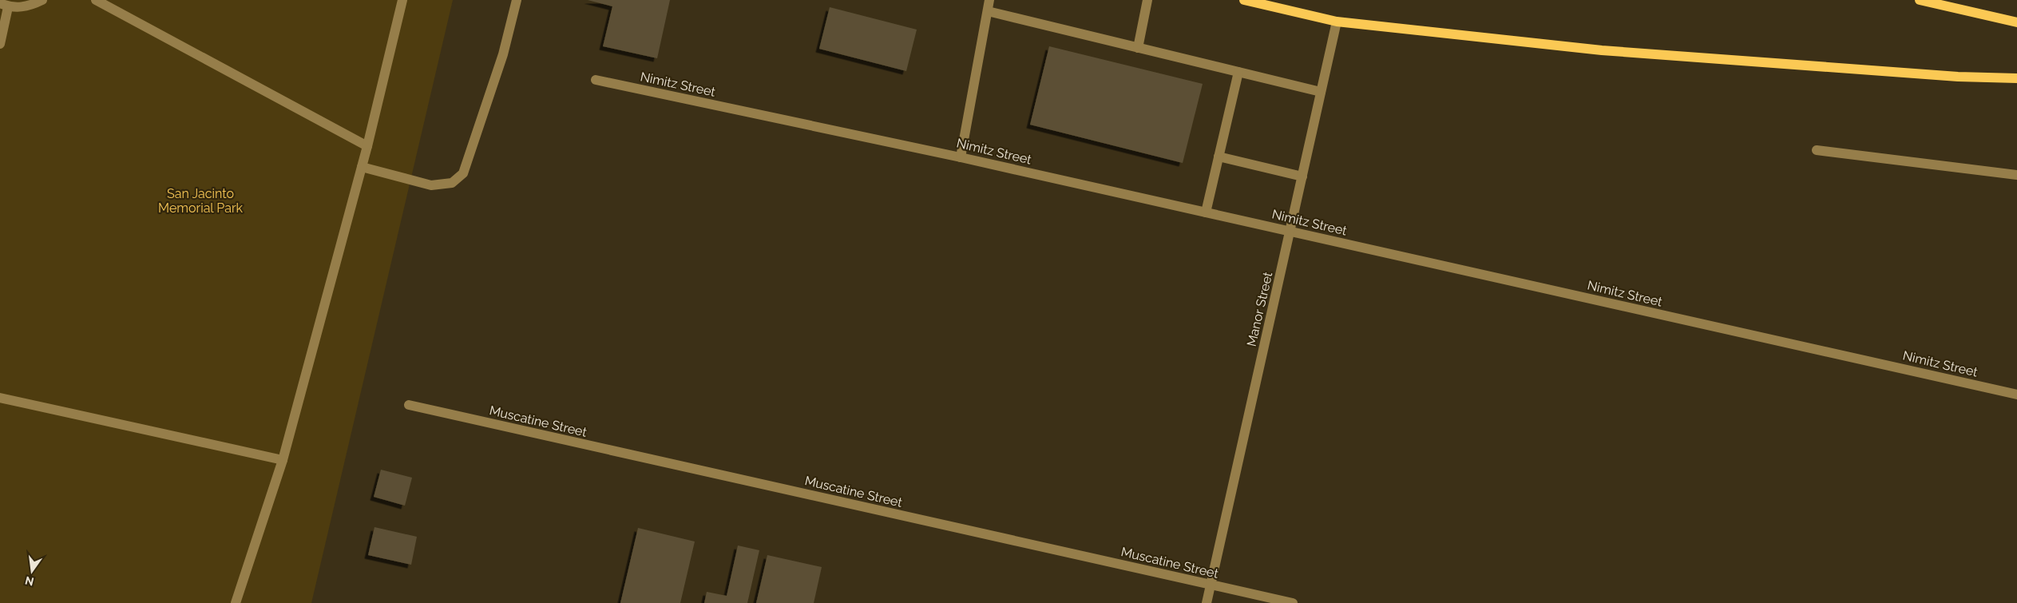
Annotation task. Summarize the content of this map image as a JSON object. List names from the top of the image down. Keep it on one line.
{"streets":{"street":["Nimitz Street","Manor Street","Muscatine Street"]},"crossings":[["Nimitz Street","Manor Street"],["Manor Street","Muscatine Street"]],"parks":["San Jacinto Memorial Park"],"north":"bottom"}
